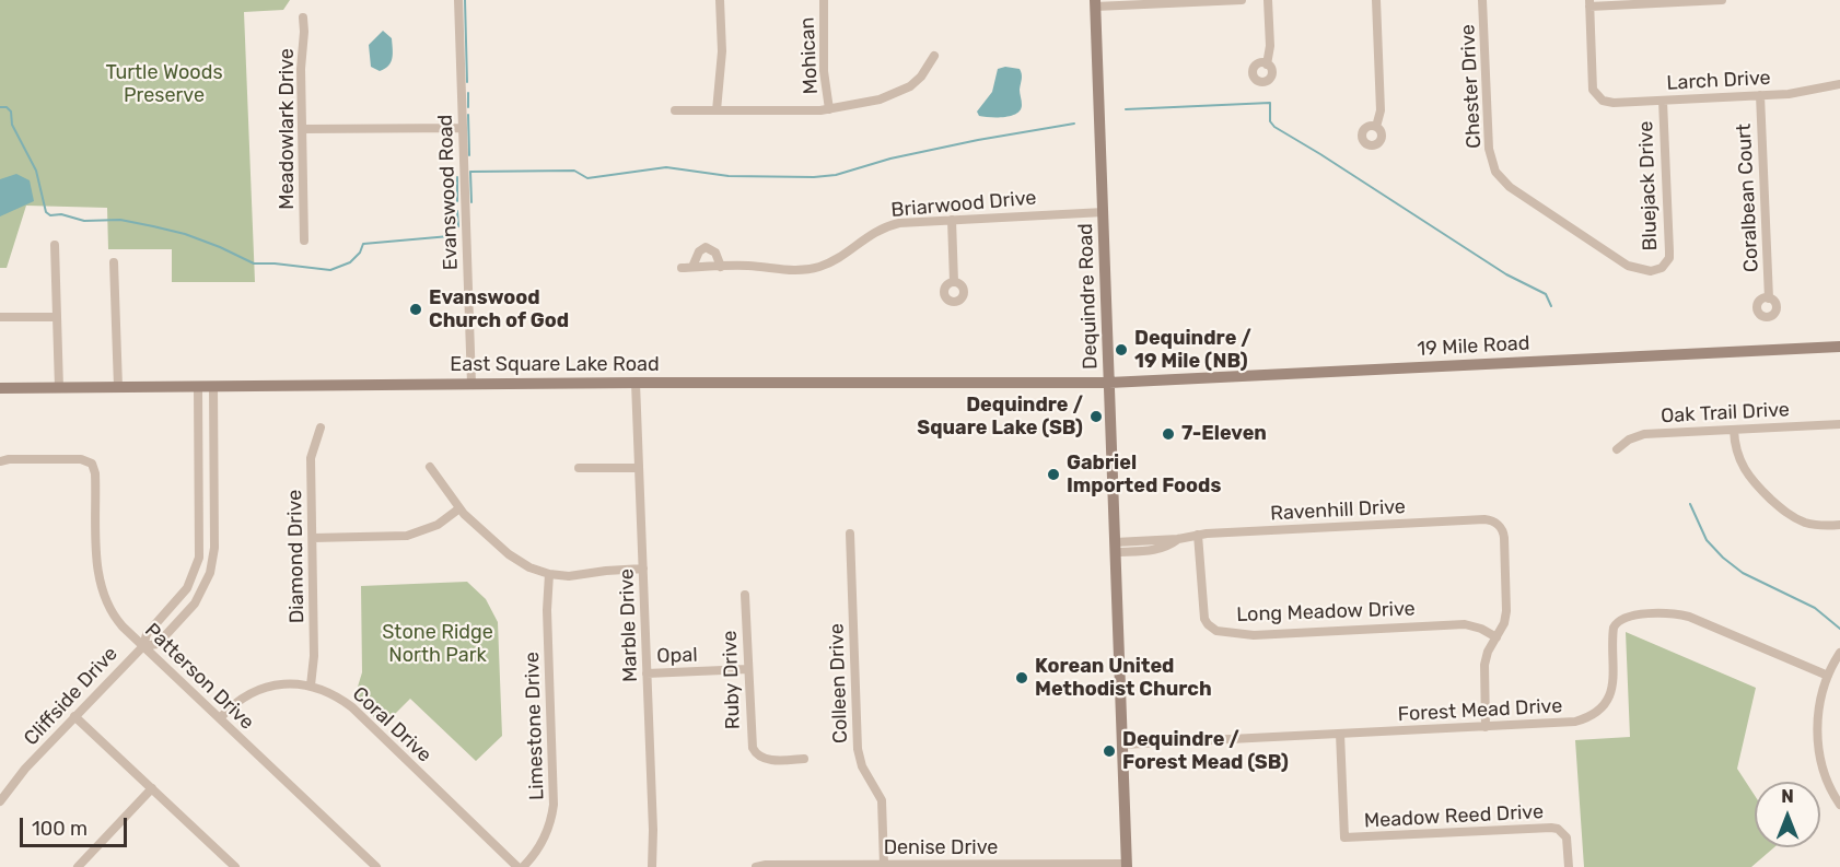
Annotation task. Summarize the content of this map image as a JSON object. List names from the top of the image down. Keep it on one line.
{"streets":{"main road":["Dequindre Road","19 Mile Road","East Square Lake Road"],"street":["Mohican","Larch Drive","Chester Drive","Meadowlark Drive","Bluejack Drive","Evanswood Road","Coralbean Court","Briarwood Drive","Oak Trail Drive","Ravenhill Drive","Diamond Drive","Long Meadow Drive","Marble Drive","Opal","Patterson Drive","Ruby Drive","Colleen Drive","Cliffside Drive","Forest Mead Drive","Coral Drive","Limestone Drive","Meadow Reed Drive","Denise Drive"]},"crossings":[["Larch Drive","Bluejack Drive"],["Larch Drive","Coralbean Court"],["Chester Drive","Bluejack Drive"],["Evanswood Road","East Square Lake Road"],["Briarwood Drive","Dequindre Road"],["Dequindre Road","19 Mile Road"],["Dequindre Road","East Square Lake Road"],["Dequindre Road","Ravenhill Drive"],["Dequindre Road","Forest Mead Drive"],["Dequindre Road","Denise Drive"],["19 Mile Road","East Square Lake Road"],["East Square Lake Road","Marble Drive"],["East Square Lake Road","Cliffside Drive"],["Ravenhill Drive","Long Meadow Drive"],["Diamond Drive","Coral Drive"],["Marble Drive","Opal"],["Opal","Ruby Drive"],["Patterson Drive","Cliffside Drive"],["Patterson Drive","Coral Drive"],["Colleen Drive","Denise Drive"],["Forest Mead Drive","Meadow Reed Drive"],["Coral Drive","Limestone Drive"]],"parks":["Turtle Woods Preserve","Stone Ridge North Park"],"places":["Evanswood Church of God","Dequindre / 19 Mile (NB)","Dequindre / Square Lake (SB)","7-Eleven","Gabriel Imported Foods","Korean United Methodist Church","Dequindre / Forest Mead (SB)"],"scale_bar":"100 m","north":"top"}
